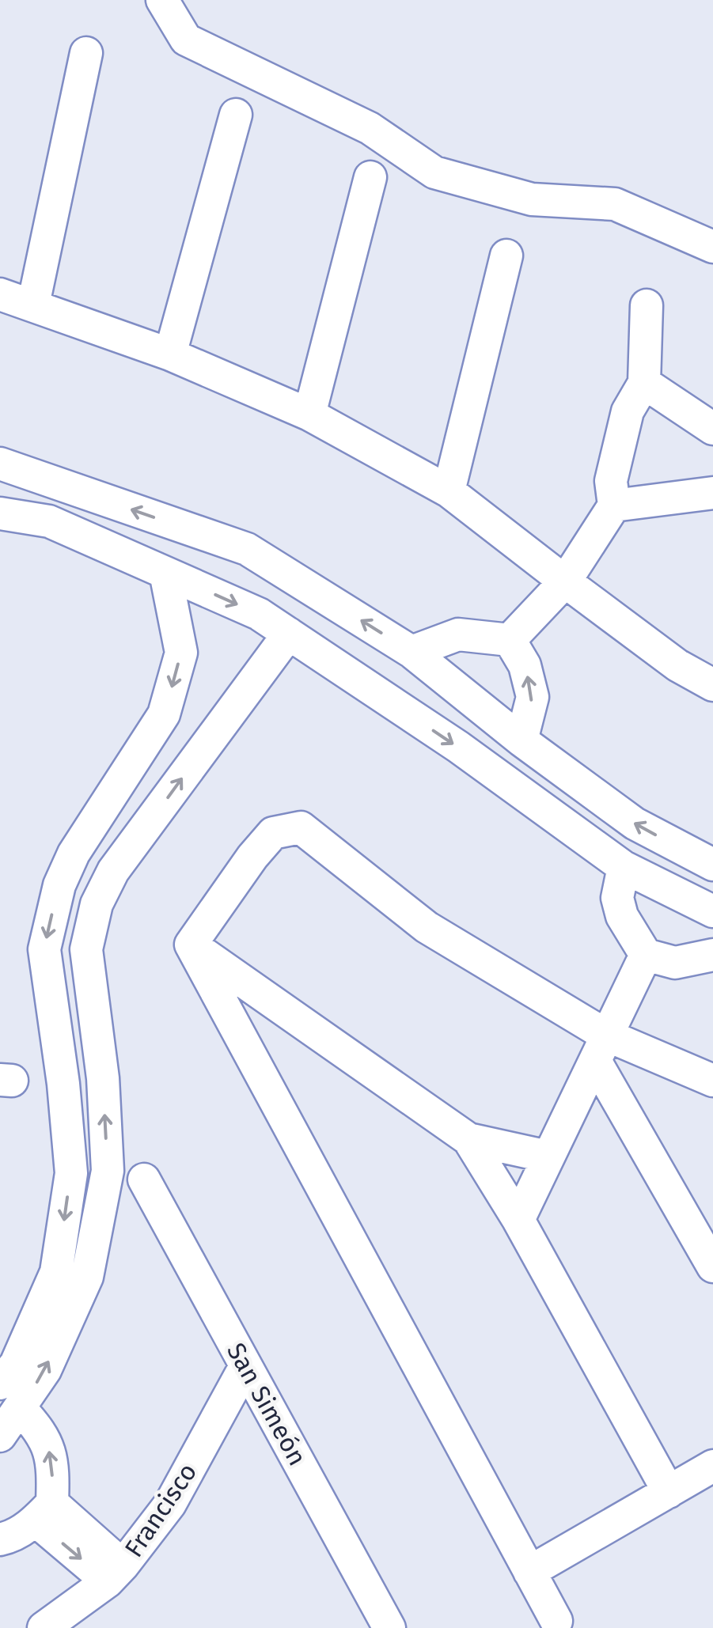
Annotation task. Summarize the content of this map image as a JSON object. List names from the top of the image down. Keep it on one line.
{"streets":{"street":["San Simeón","Francisco"]},"crossings":[["San Simeón","Francisco"]]}
